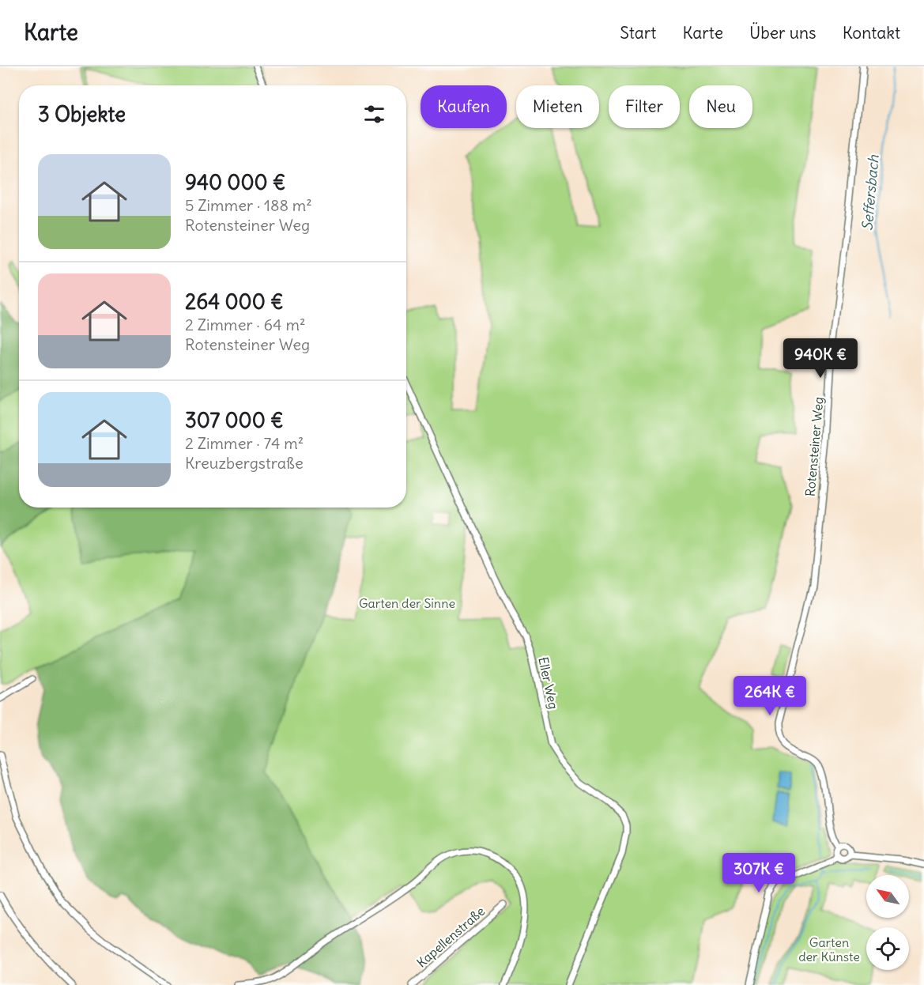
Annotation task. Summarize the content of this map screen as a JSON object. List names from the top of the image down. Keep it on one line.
{"streets":{"street":["Rotensteiner Weg","Eller Weg","Kapellenstraße"]},"water":["Seffersbach"],"parks":["Garten der Sinne","Garten der Künste"],"north":"top left","page":{"header":"Karte","nav":["Start","Karte","Über uns","Kontakt"],"chip":["Kaufen","Mieten","Filter","Neu"],"heading":"3 Objekte","list":[{"name":"940 000 €","note":"5 Zimmer · 188 m² · Rotensteiner Weg"},{"name":"264 000 €","note":"2 Zimmer · 64 m² · Rotensteiner Weg"},{"name":"307 000 €","note":"2 Zimmer · 74 m² · Kreuzbergstraße"}],"price":["940K €","264K €","307K €"]}}
